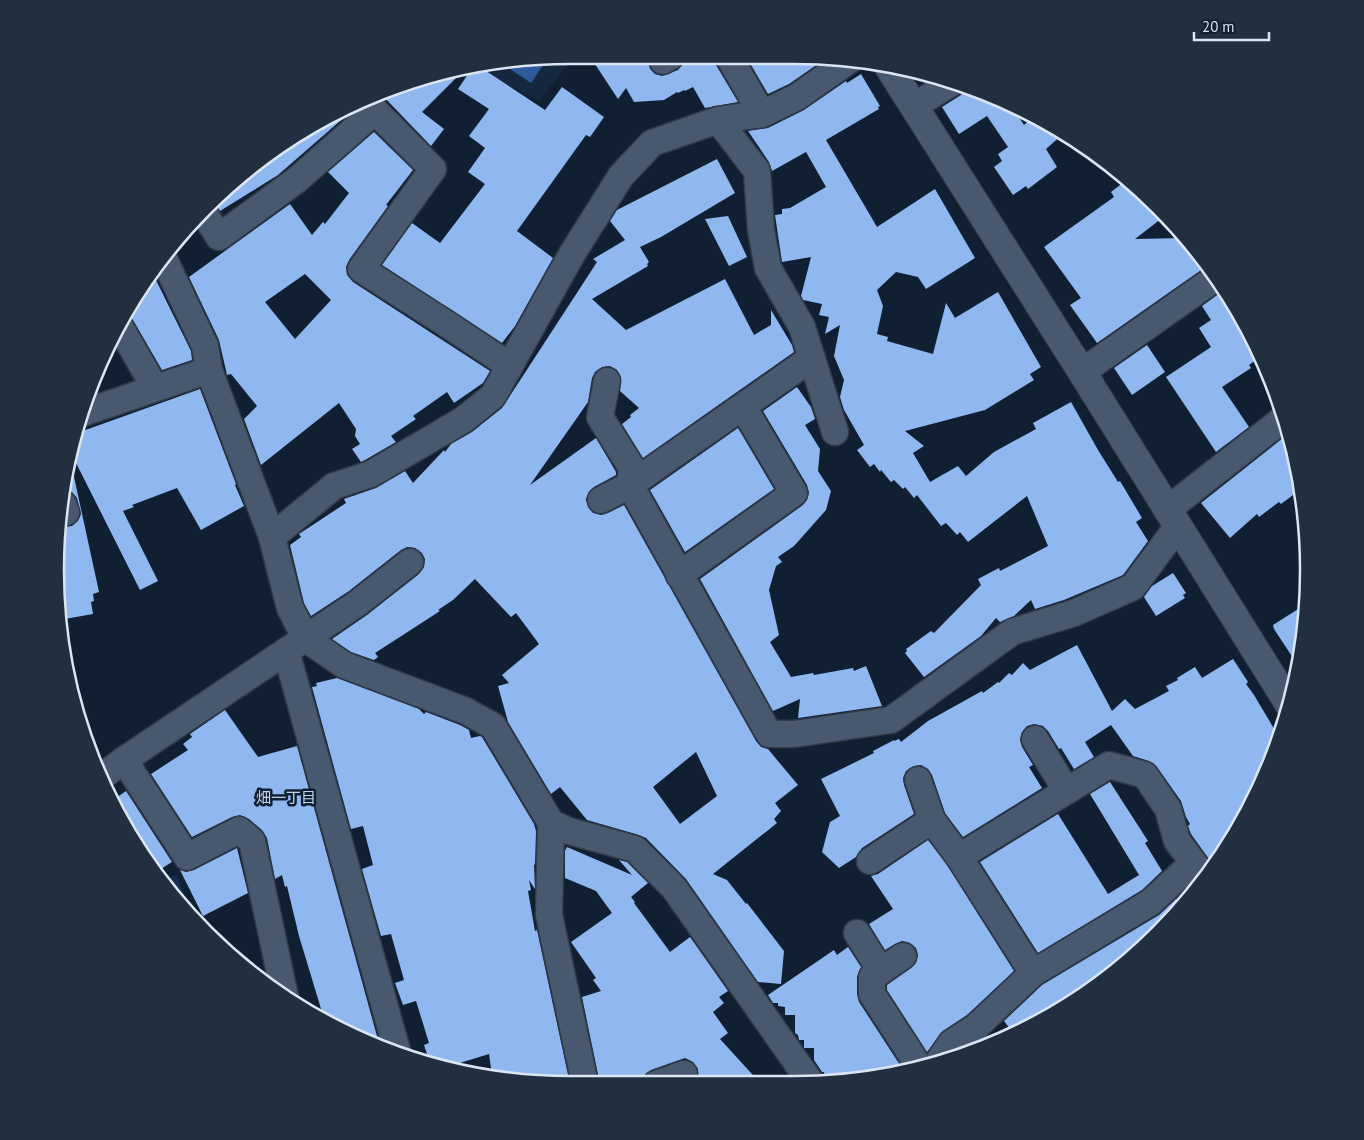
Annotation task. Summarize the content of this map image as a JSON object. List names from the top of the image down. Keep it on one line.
{"districts":["畑一丁目"],"scale_bar":"20 m"}
